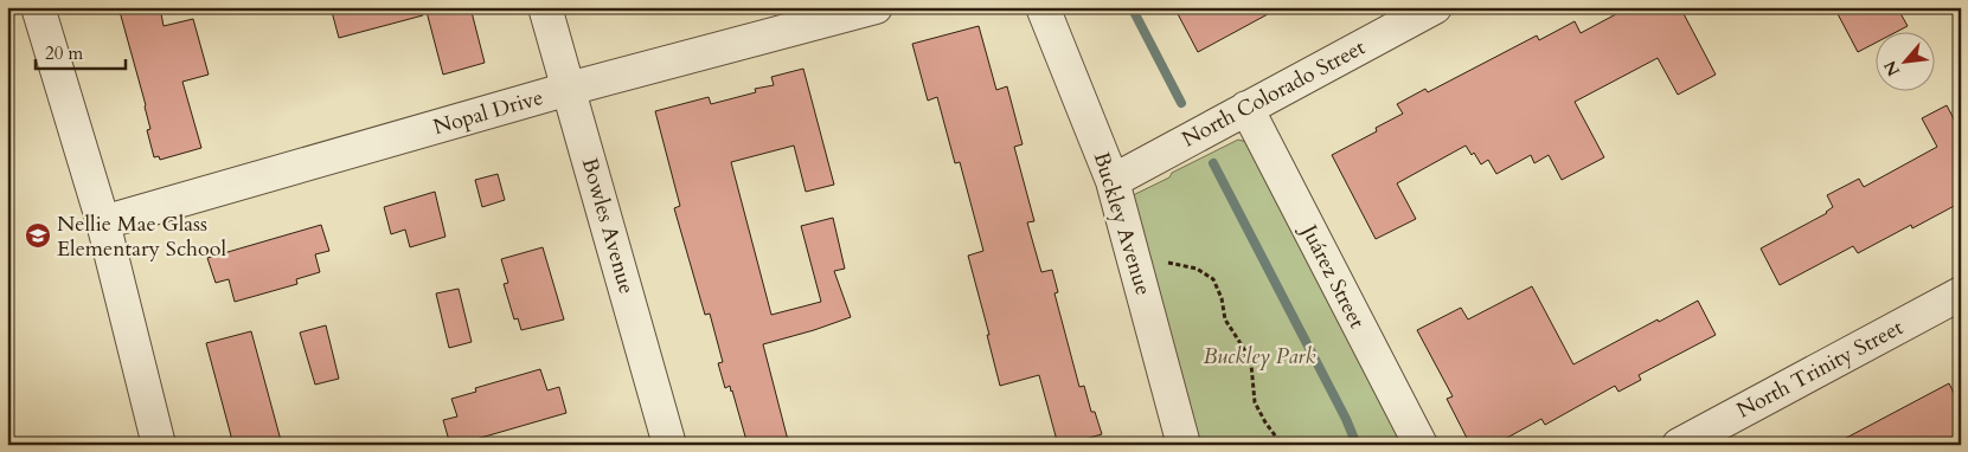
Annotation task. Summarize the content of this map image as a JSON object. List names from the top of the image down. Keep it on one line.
{"streets":{"street":["North Colorado Street","Nopal Drive","Buckley Avenue","Bowles Avenue","Juárez Street","North Trinity Street"]},"crossings":[["North Colorado Street","Buckley Avenue"],["North Colorado Street","Juárez Street"],["Nopal Drive","Bowles Avenue"]],"parks":["Buckley Park"],"places":{"school or university":["Nellie Mae Glass Elementary School"]},"scale_bar":"20 m","north":"bottom left"}
